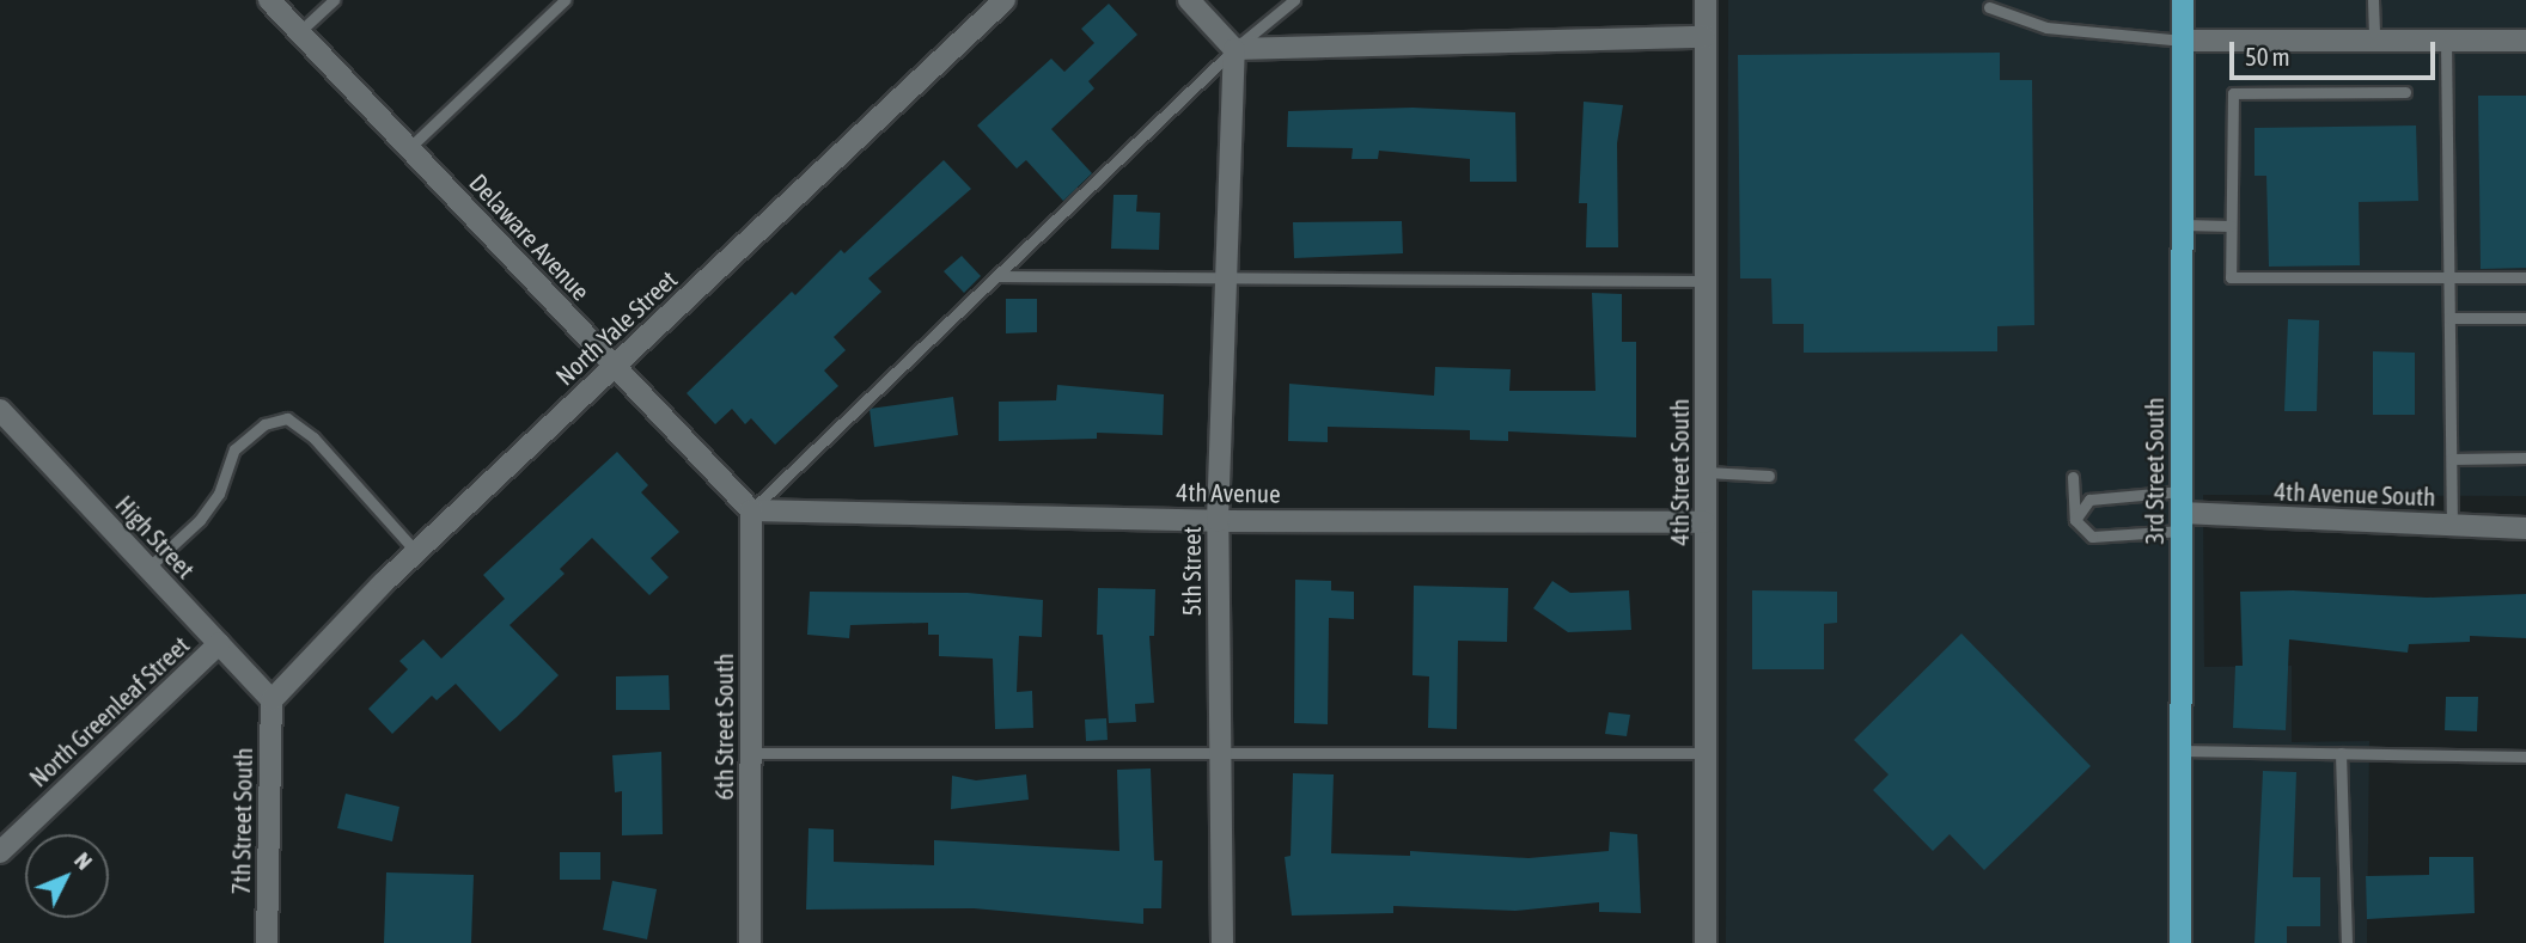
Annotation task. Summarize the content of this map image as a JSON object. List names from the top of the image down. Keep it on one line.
{"streets":{"main road":["3rd Street South"],"street":["Delaware Avenue","North Yale Street","4th Street South","4th Avenue","4th Avenue South","High Street","5th Street","North Greenleaf Street","6th Street South","7th Street South"]},"crossings":[["Delaware Avenue","North Yale Street"],["Delaware Avenue","4th Avenue"],["Delaware Avenue","6th Street South"],["North Yale Street","High Street"],["North Yale Street","7th Street South"],["3rd Street South","4th Avenue South"],["4th Street South","4th Avenue"],["4th Avenue","5th Street"],["4th Avenue","6th Street South"],["High Street","North Greenleaf Street"],["High Street","7th Street South"]],"scale_bar":"50 m","north":"top right"}
